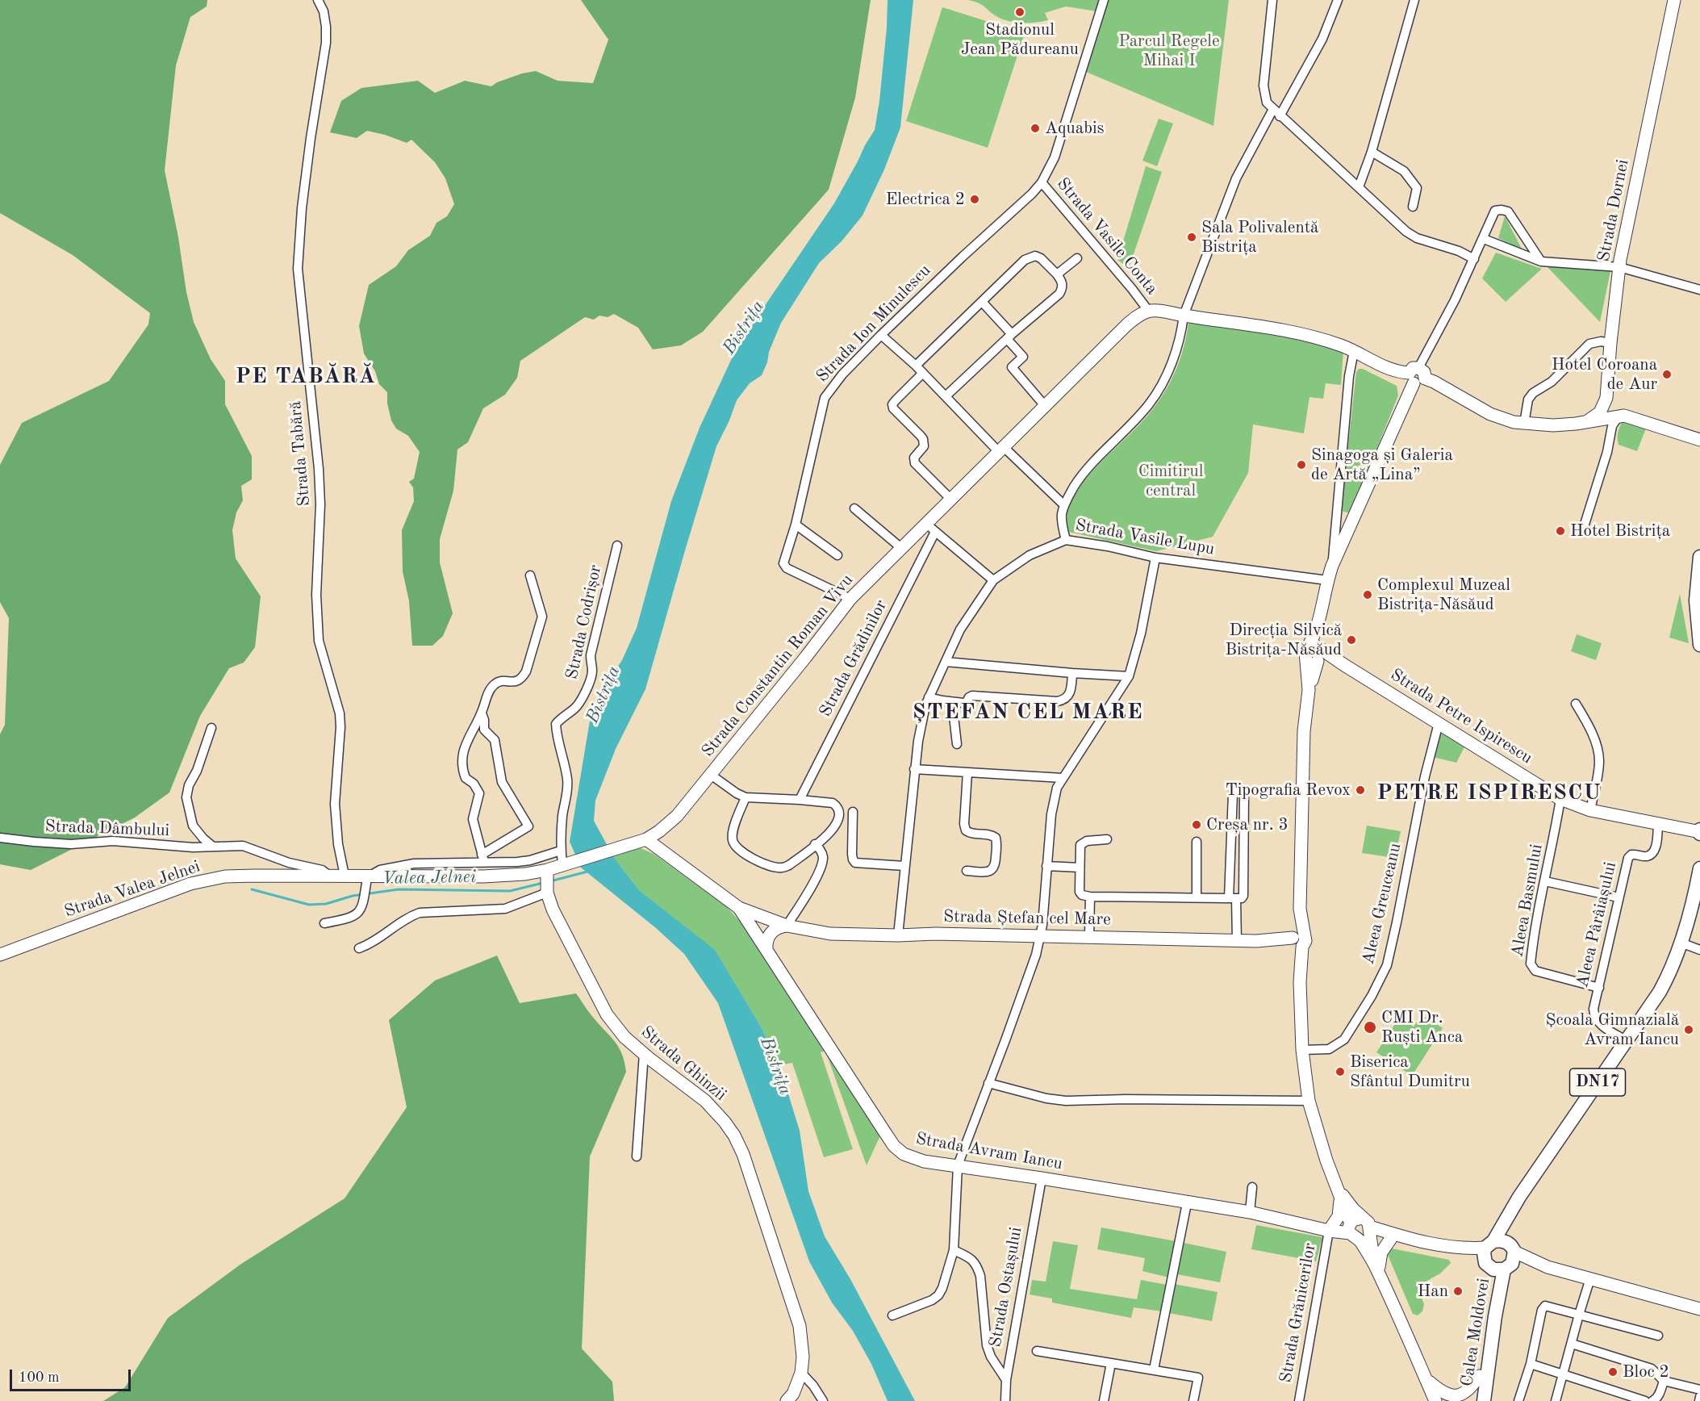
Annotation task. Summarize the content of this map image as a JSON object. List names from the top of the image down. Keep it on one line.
{"streets":{"main road":["DN17","Calea Moldovei"],"street":["Strada Dornei","Strada Vasile Conta","Strada Ion Minulescu","Strada Tabără","Strada Vasile Lupu","Strada Codrișor","Strada Grădinilor","Strada Constantin Roman Vivu","Strada Petre Ispirescu","Strada Dâmbului","Strada Valea Jelnei","Aleea Basmului","Aleea Greuceanu","Strada Ștefan cel Mare","Aleea Pârâiașului","Strada Ghinzii","Strada Avram Iancu","Strada Ostașului","Strada Grănicerilor"]},"crossings":[["Strada Vasile Conta","Strada Ion Minulescu"],["Strada Vasile Conta","Strada Constantin Roman Vivu"],["Strada Ion Minulescu","Strada Constantin Roman Vivu"],["Strada Tabără","Strada Valea Jelnei"],["Strada Vasile Lupu","Strada Ștefan cel Mare"],["Strada Codrișor","Strada Valea Jelnei"],["Strada Grădinilor","Strada Constantin Roman Vivu"],["Strada Constantin Roman Vivu","Strada Valea Jelnei"],["Strada Constantin Roman Vivu","Strada Ștefan cel Mare"],["Strada Petre Ispirescu","Aleea Basmului"],["Strada Petre Ispirescu","Aleea Greuceanu"],["Strada Petre Ispirescu","Aleea Pârâiașului"],["Strada Dâmbului","Strada Valea Jelnei"],["Strada Valea Jelnei","Strada Ștefan cel Mare"],["Strada Valea Jelnei","Strada Ghinzii"],["Aleea Basmului","Aleea Pârâiașului"],["Strada Ștefan cel Mare","Strada Avram Iancu"],["Aleea Pârâiașului","DN17"],["DN17","Calea Moldovei"],["Strada Avram Iancu","Strada Ostașului"],["Strada Avram Iancu","Strada Grănicerilor"]],"districts":["PE TABĂRĂ","ȘTEFAN CEL MARE","PETRE ISPIRESCU"],"water":["Bistrița","Valea Jelnei"],"parks":["Parcul Regele Mihai I","Cimitirul central"],"places":["Stadionul Jean Pădureanu","Aquabis","Electrica 2","Sala Polivalentă Bistrița","Hotel Coroana de Aur","Sinagoga și Galeria de Artă „Lina”","Hotel Bistrița","Complexul Muzeal Bistrița-Năsăud","Direcția Silvică Bistrița-Năsăud","Tipografia Revox","Creșa nr. 3","CMI Dr. Ruști Anca","Școala Gimnazială Avram Iancu","Biserica Sfântul Dumitru","Han","Bloc 2"],"scale_bar":"100 m"}
